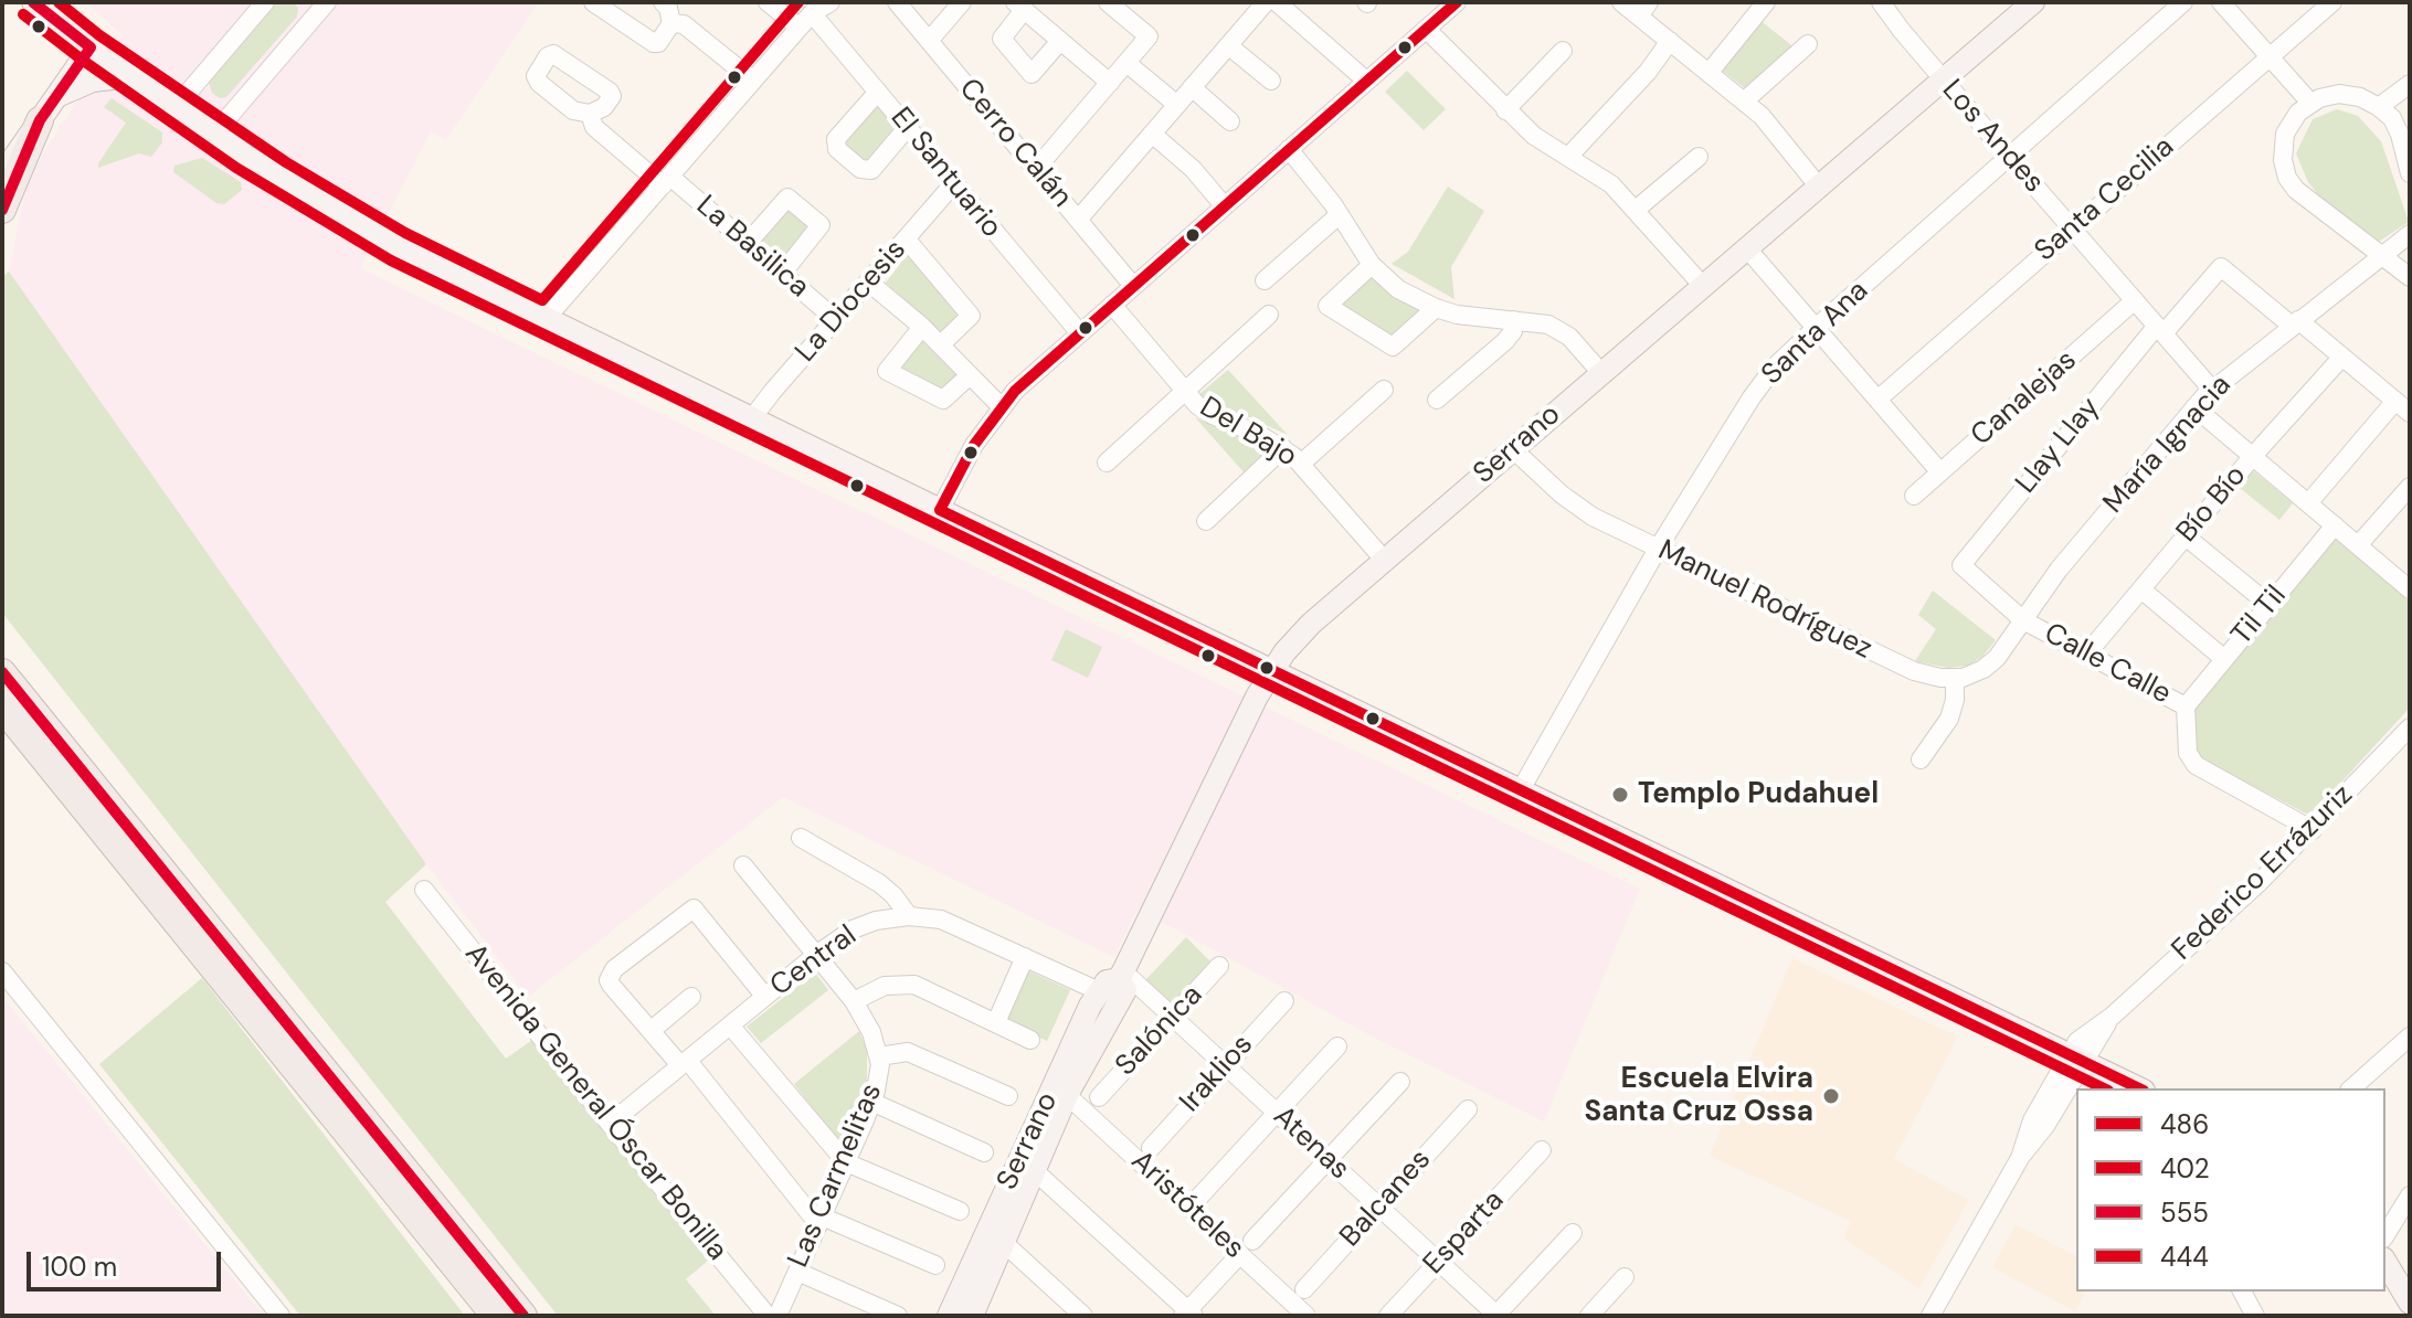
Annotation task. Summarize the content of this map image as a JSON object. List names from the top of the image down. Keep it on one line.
{"streets":{"main road":["Serrano"],"street":["Los Andes","Cerro Calán","El Santuario","Santa Cecilia","La Basilica","La Diocesis","Santa Ana","Canalejas","Del Bajo","María Ignacia","Llay Llay","Bío Bío","Manuel Rodríguez","Til Til","Calle Calle","Federico Errázuriz","Central","Salónica","Iraklios","Avenida General Óscar Bonilla","Atenas","Las Carmelitas","Balcanes","Aristóteles","Esparta"]},"crossings":[["Los Andes","Santa Cecilia"],["Los Andes","Santa Ana"],["Los Andes","Canalejas"],["Los Andes","Serrano"],["Los Andes","María Ignacia"],["Los Andes","Llay Llay"],["El Santuario","La Diocesis"],["La Basilica","La Diocesis"],["Santa Ana","Manuel Rodríguez"],["Del Bajo","Serrano"],["Serrano","Manuel Rodríguez"],["Serrano","Central"],["Serrano","Atenas"],["Serrano","Aristóteles"],["María Ignacia","Llay Llay"],["María Ignacia","Manuel Rodríguez"],["María Ignacia","Calle Calle"],["Llay Llay","Calle Calle"],["Bío Bío","Calle Calle"],["Til Til","Calle Calle"],["Calle Calle","Federico Errázuriz"],["Central","Avenida General Óscar Bonilla"],["Central","Las Carmelitas"],["Salónica","Atenas"],["Iraklios","Atenas"],["Atenas","Balcanes"],["Atenas","Esparta"]],"places":["Templo Pudahuel","Escuela Elvira Santa Cruz Ossa"],"lines":["transit line 486","transit line 555","transit line 444","transit line 402"],"legend":["486","402","555","444"],"scale_bar":"100 m"}
